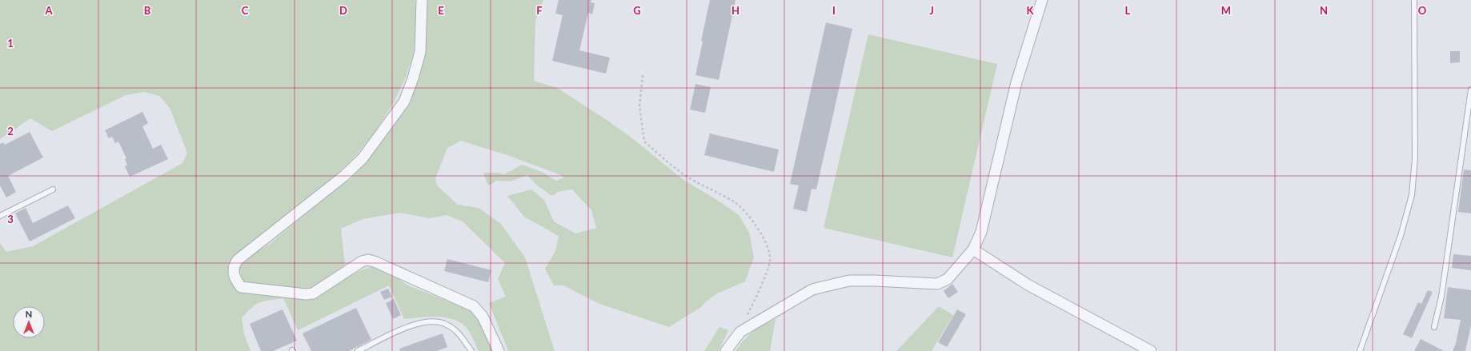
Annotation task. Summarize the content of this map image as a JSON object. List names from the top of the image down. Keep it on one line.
{"north":"top","grid":{"columns":["A","B","C","D","E","F","G","H","I","J","K","L","M","N","O"],"rows":["1","2","3"]}}
